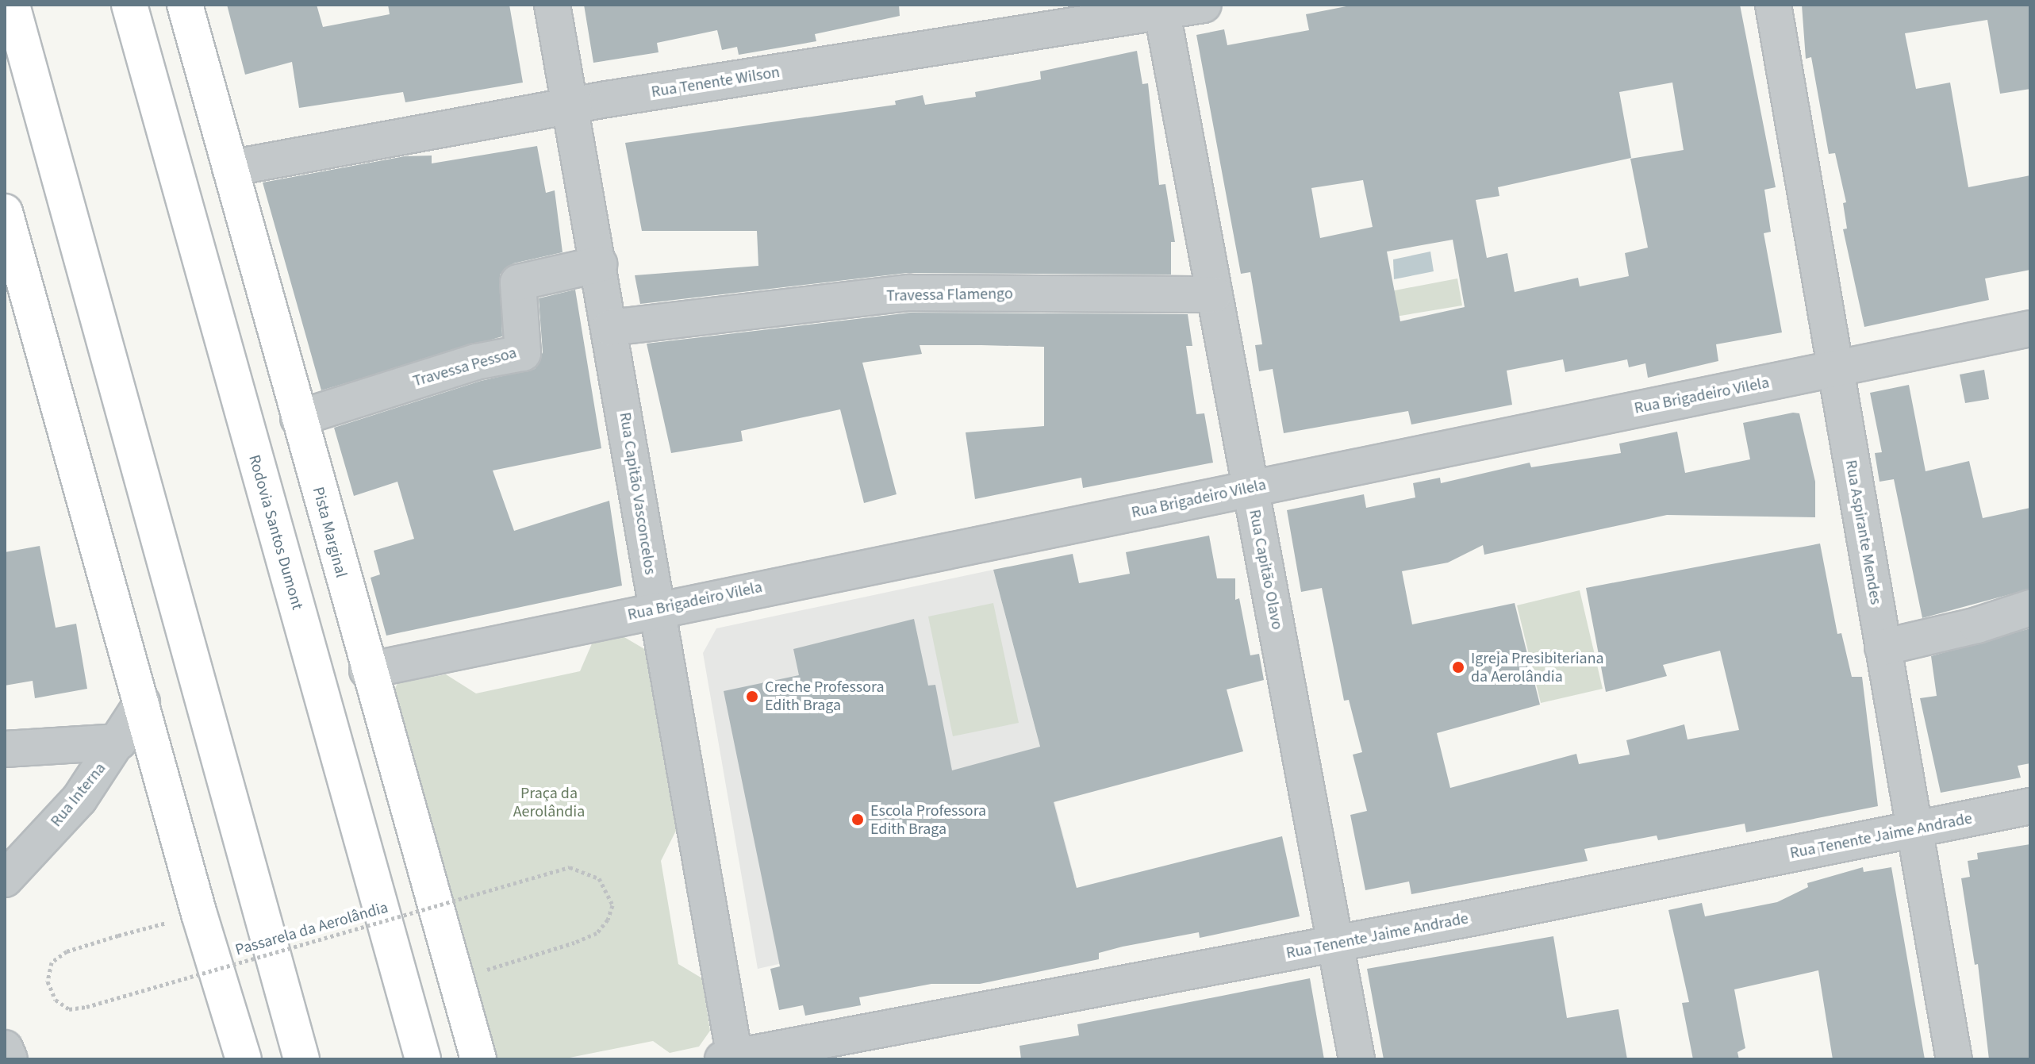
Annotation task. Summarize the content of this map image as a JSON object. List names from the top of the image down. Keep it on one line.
{"streets":{"main road":["Rodovia Santos Dumont","Pista Marginal"],"street":["Rua Tenente Wilson","Travessa Flamengo","Travessa Pessoa","Rua Brigadeiro Vilela","Rua Capitão Vasconcelos","Rua Aspirante Mendes","Rua Capitão Olavo","Rua Interna","Rua Tenente Jaime Andrade"],"path":["Passarela da Aerolândia"]},"crossings":[["Rua Tenente Wilson","Rua Capitão Vasconcelos"],["Rua Tenente Wilson","Pista Marginal"],["Rua Tenente Wilson","Rua Capitão Olavo"],["Travessa Flamengo","Rua Capitão Vasconcelos"],["Travessa Flamengo","Rua Capitão Olavo"],["Travessa Pessoa","Rua Capitão Vasconcelos"],["Travessa Pessoa","Pista Marginal"],["Rua Brigadeiro Vilela","Rua Capitão Vasconcelos"],["Rua Brigadeiro Vilela","Pista Marginal"],["Rua Brigadeiro Vilela","Rua Aspirante Mendes"],["Rua Brigadeiro Vilela","Rua Capitão Olavo"],["Rua Capitão Vasconcelos","Rua Tenente Jaime Andrade"],["Pista Marginal","Passarela da Aerolândia"],["Rua Aspirante Mendes","Rua Tenente Jaime Andrade"],["Rua Capitão Olavo","Rua Tenente Jaime Andrade"]],"parks":["Praça da Aerolândia"],"places":["Igreja Presibiteriana da Aerolândia","Creche Professora Edith Braga","Escola Professora Edith Braga"]}
